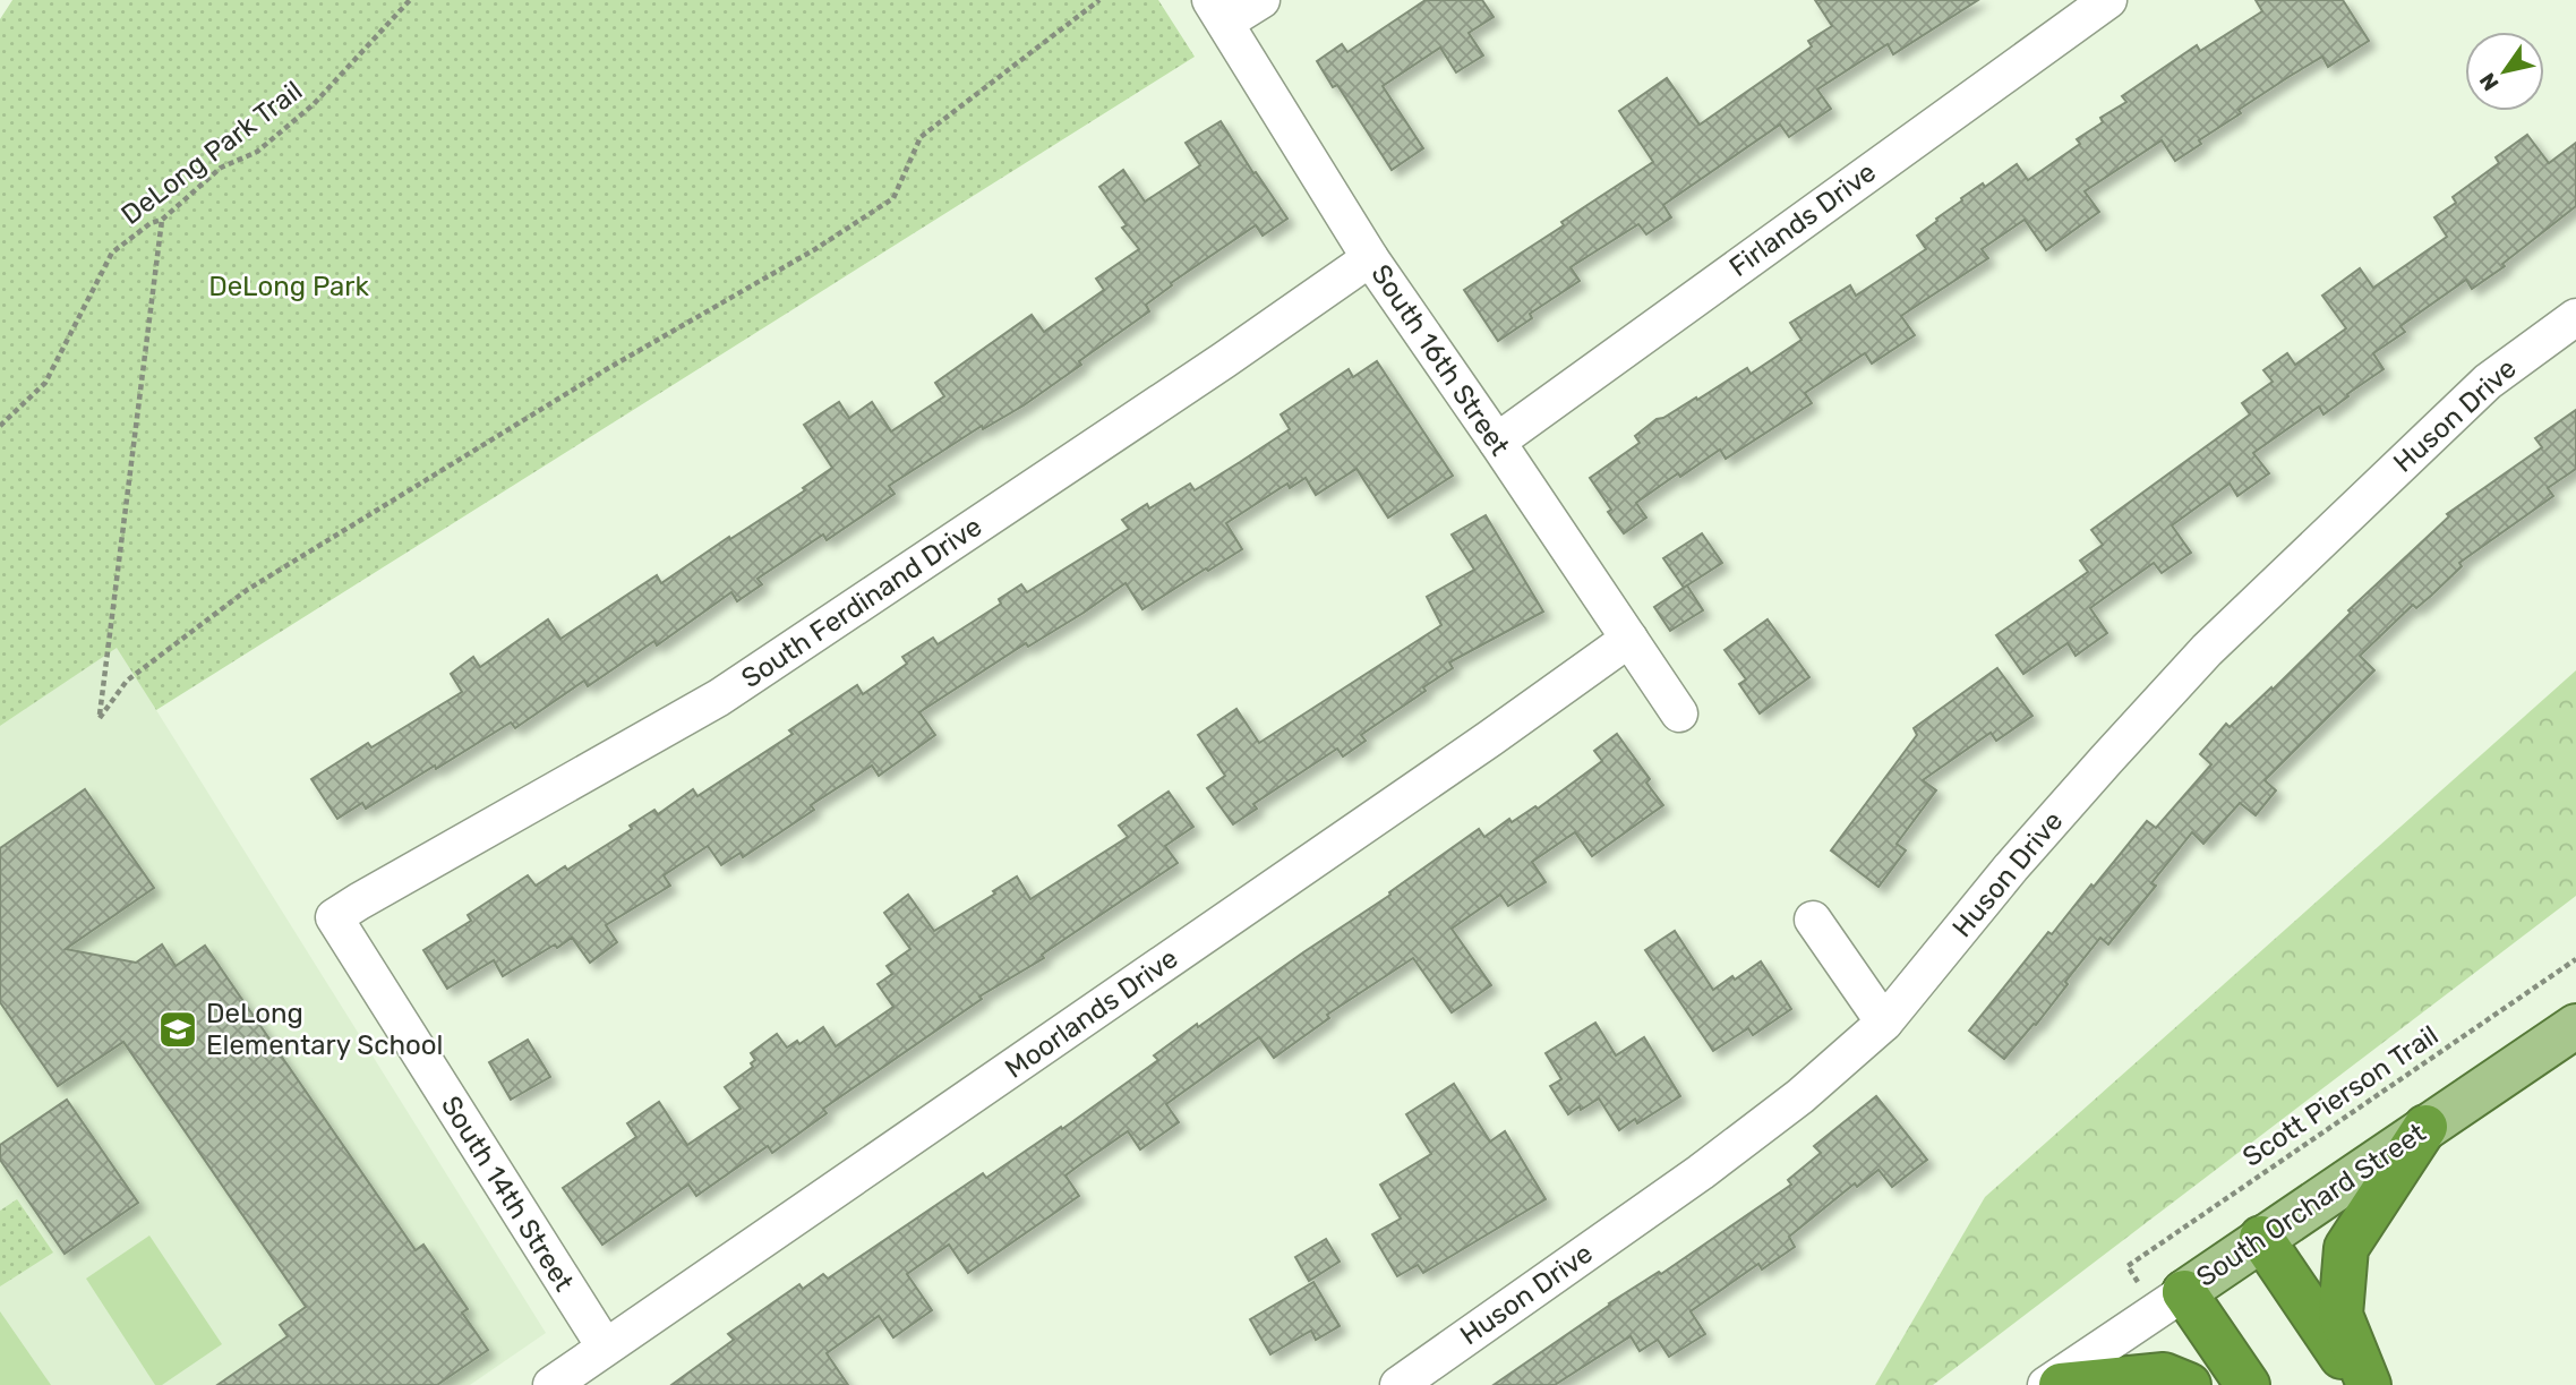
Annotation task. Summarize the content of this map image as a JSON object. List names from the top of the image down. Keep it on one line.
{"streets":{"main road":["South Orchard Street"],"street":["Firlands Drive","South 16th Street","Huson Drive","South Ferdinand Drive","Moorlands Drive","South 14th Street"],"path":["DeLong Park Trail","Scott Pierson Trail"]},"crossings":[["Firlands Drive","South 16th Street"],["South 16th Street","South Ferdinand Drive"],["South 16th Street","Moorlands Drive"],["South Ferdinand Drive","South 14th Street"],["Moorlands Drive","South 14th Street"]],"parks":["DeLong Park"],"places":{"school or university":["DeLong Elementary School"]},"north":"bottom left"}
